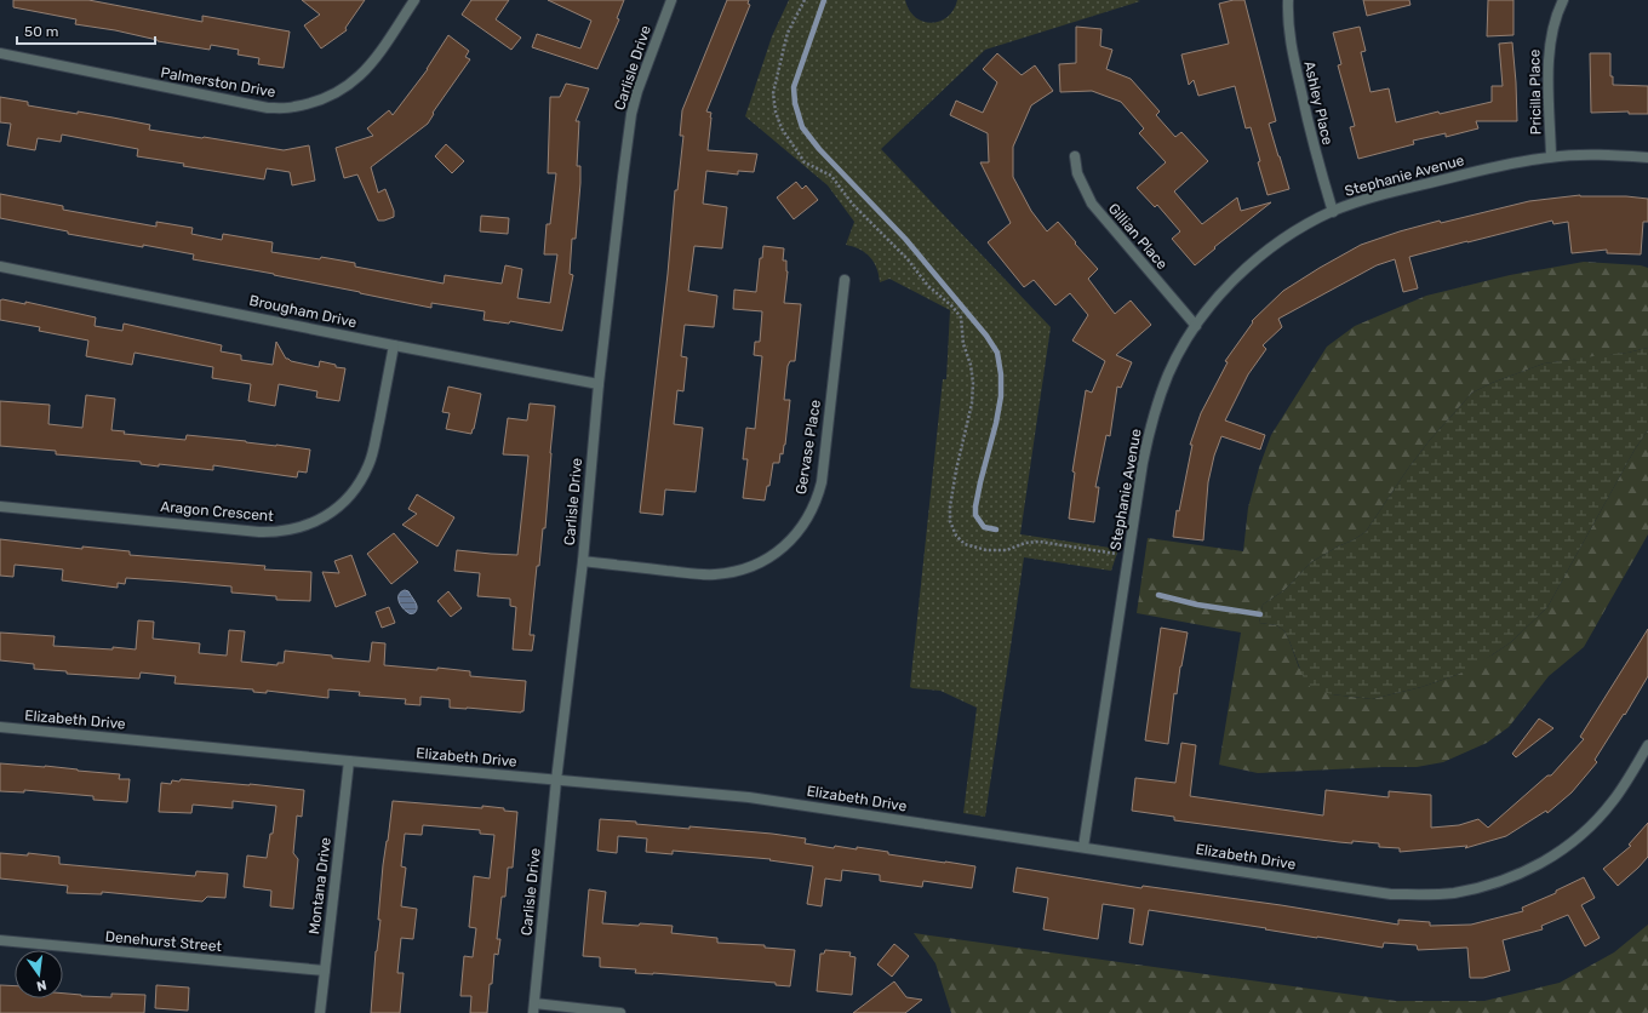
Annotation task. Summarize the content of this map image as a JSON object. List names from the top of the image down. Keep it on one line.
{"streets":{"street":["Carlisle Drive","Palmerston Drive","Pricilla Place","Ashley Place","Stephanie Avenue","Gillian Place","Brougham Drive","Gervase Place","Aragon Crescent","Elizabeth Drive","Montana Drive","Denehurst Street"]},"crossings":[["Carlisle Drive","Brougham Drive"],["Carlisle Drive","Gervase Place"],["Carlisle Drive","Elizabeth Drive"],["Pricilla Place","Stephanie Avenue"],["Ashley Place","Stephanie Avenue"],["Stephanie Avenue","Gillian Place"],["Stephanie Avenue","Elizabeth Drive"],["Brougham Drive","Aragon Crescent"],["Elizabeth Drive","Montana Drive"],["Montana Drive","Denehurst Street"]],"scale_bar":"50 m","north":"bottom"}
